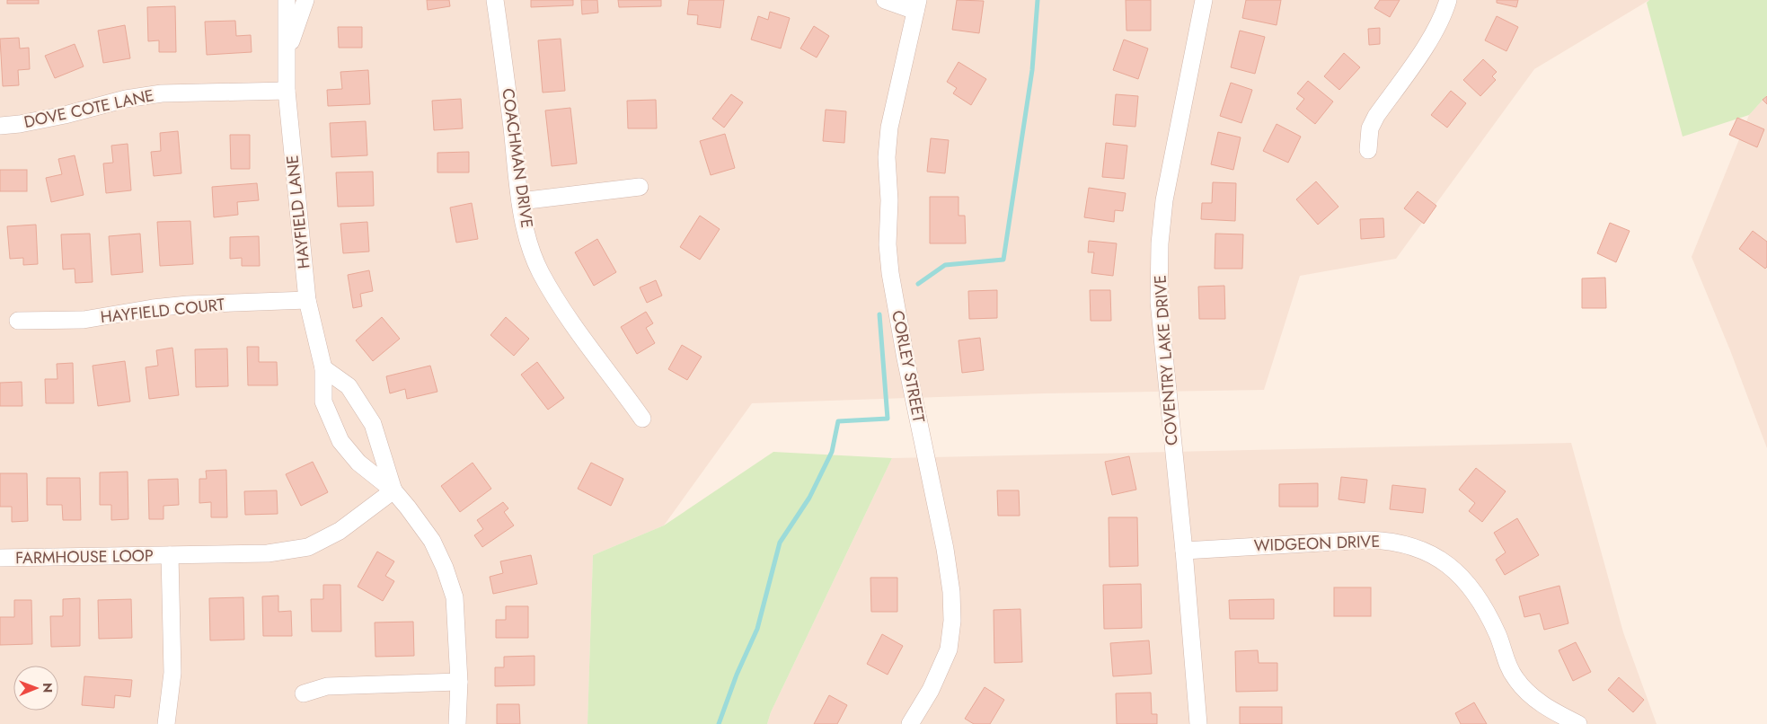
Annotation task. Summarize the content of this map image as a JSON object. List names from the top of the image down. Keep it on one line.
{"streets":{"street":["DOVE COTE LANE","COACHMAN DRIVE","HAYFIELD LANE","HAYFIELD COURT","COVENTRY LAKE DRIVE","CORLEY STREET","WIDGEON DRIVE","FARMHOUSE LOOP"]},"crossings":[["DOVE COTE LANE","HAYFIELD LANE"],["HAYFIELD LANE","HAYFIELD COURT"],["HAYFIELD LANE","FARMHOUSE LOOP"],["COVENTRY LAKE DRIVE","WIDGEON DRIVE"]],"north":"right"}
